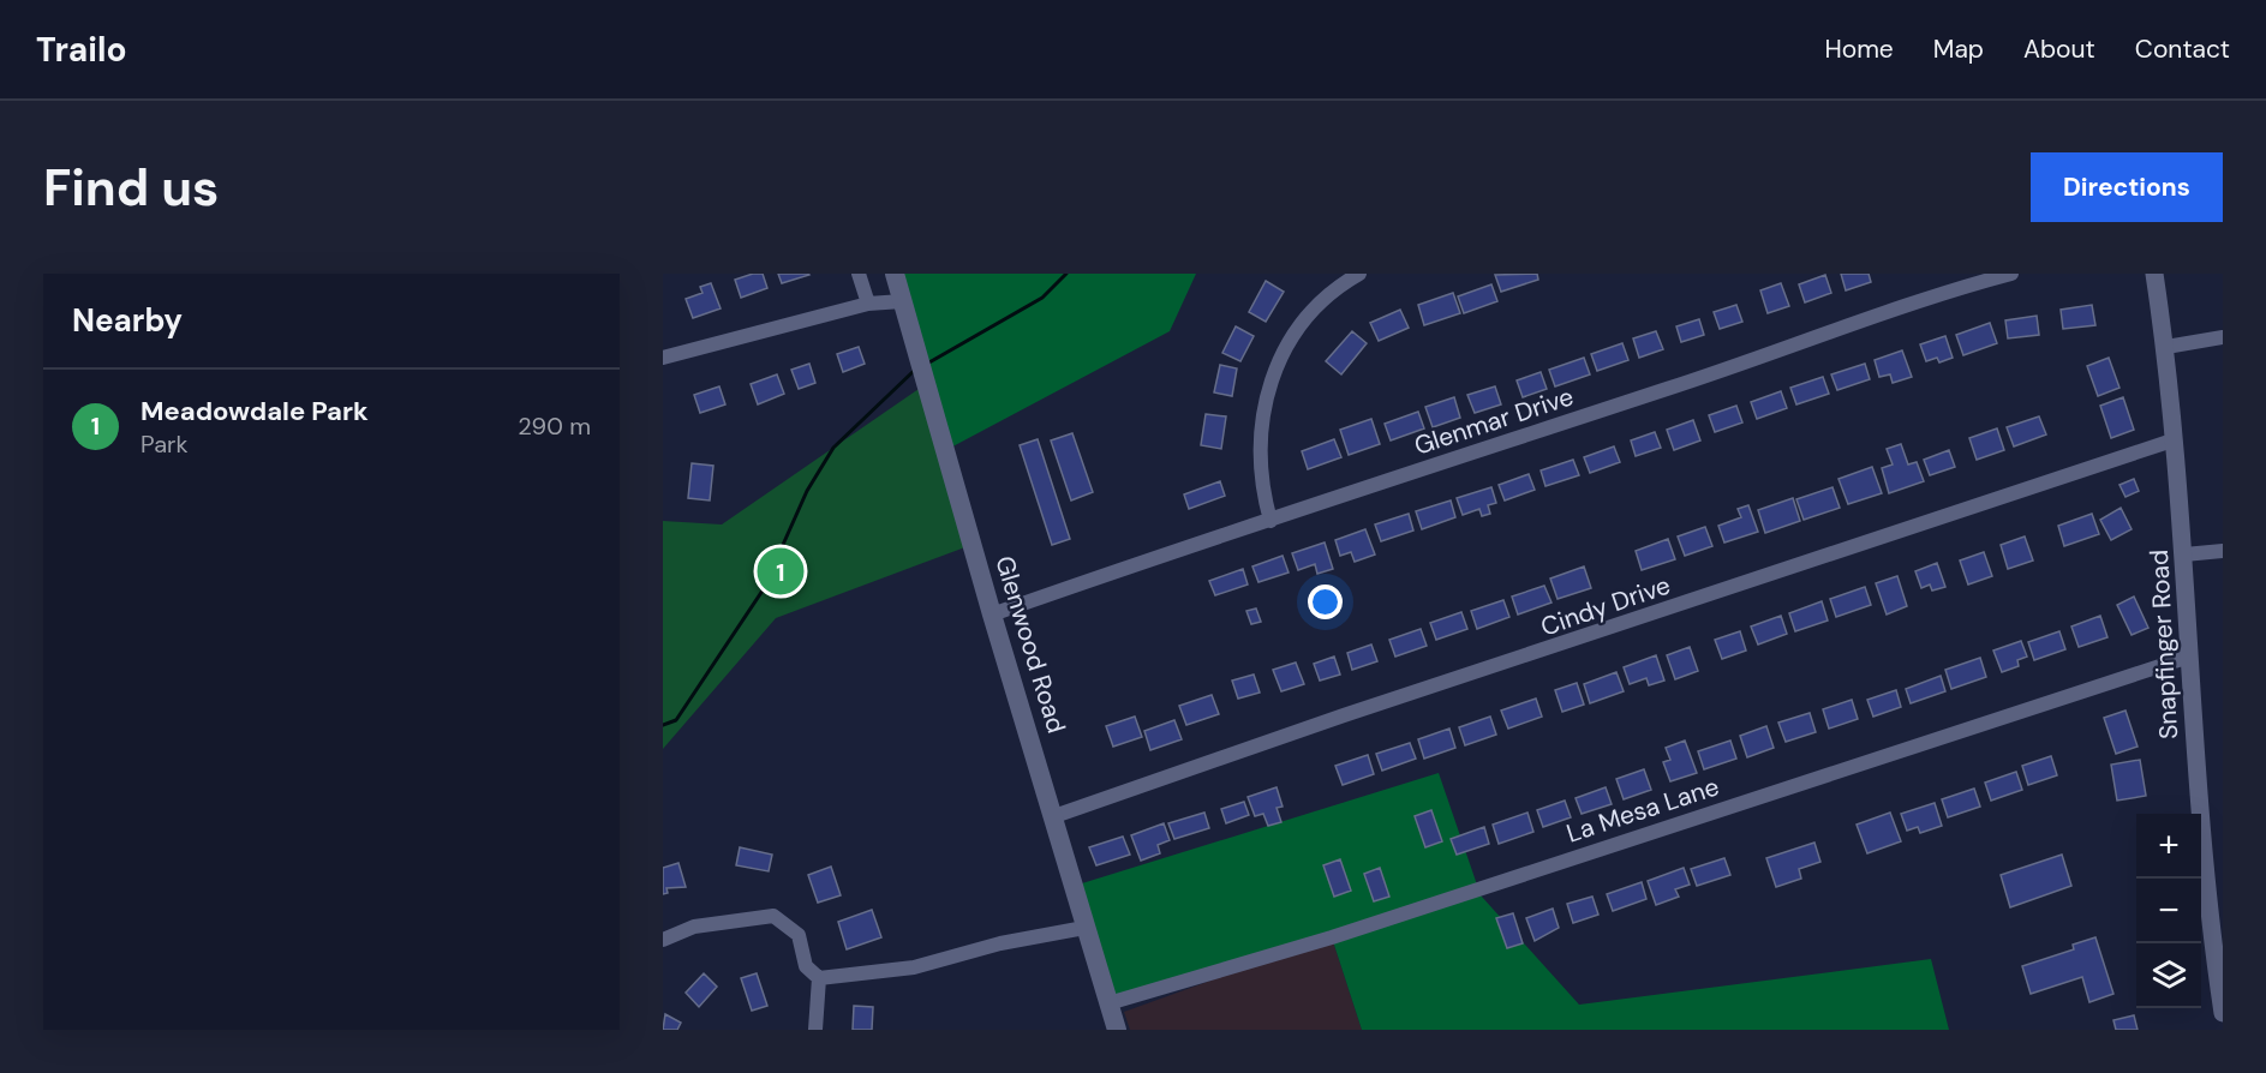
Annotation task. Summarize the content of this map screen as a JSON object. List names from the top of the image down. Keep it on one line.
{"streets":{"main road":["Glenwood Road"],"street":["Glenmar Drive","Cindy Drive","Snapfinger Road","La Mesa Lane"]},"crossings":[["Glenmar Drive","Glenwood Road"],["Cindy Drive","Glenwood Road"],["Cindy Drive","Snapfinger Road"],["Glenwood Road","La Mesa Lane"],["Snapfinger Road","La Mesa Lane"]],"page":{"header":"Trailo","nav":["Home","Map","About","Contact"],"buttons":"Directions","title":"Find us","heading":"Nearby","list":[{"mark":"1","name":"Meadowdale Park","note":"Park","value":"290 m"}],"pins":"1","map_buttons":["+","−"]}}
